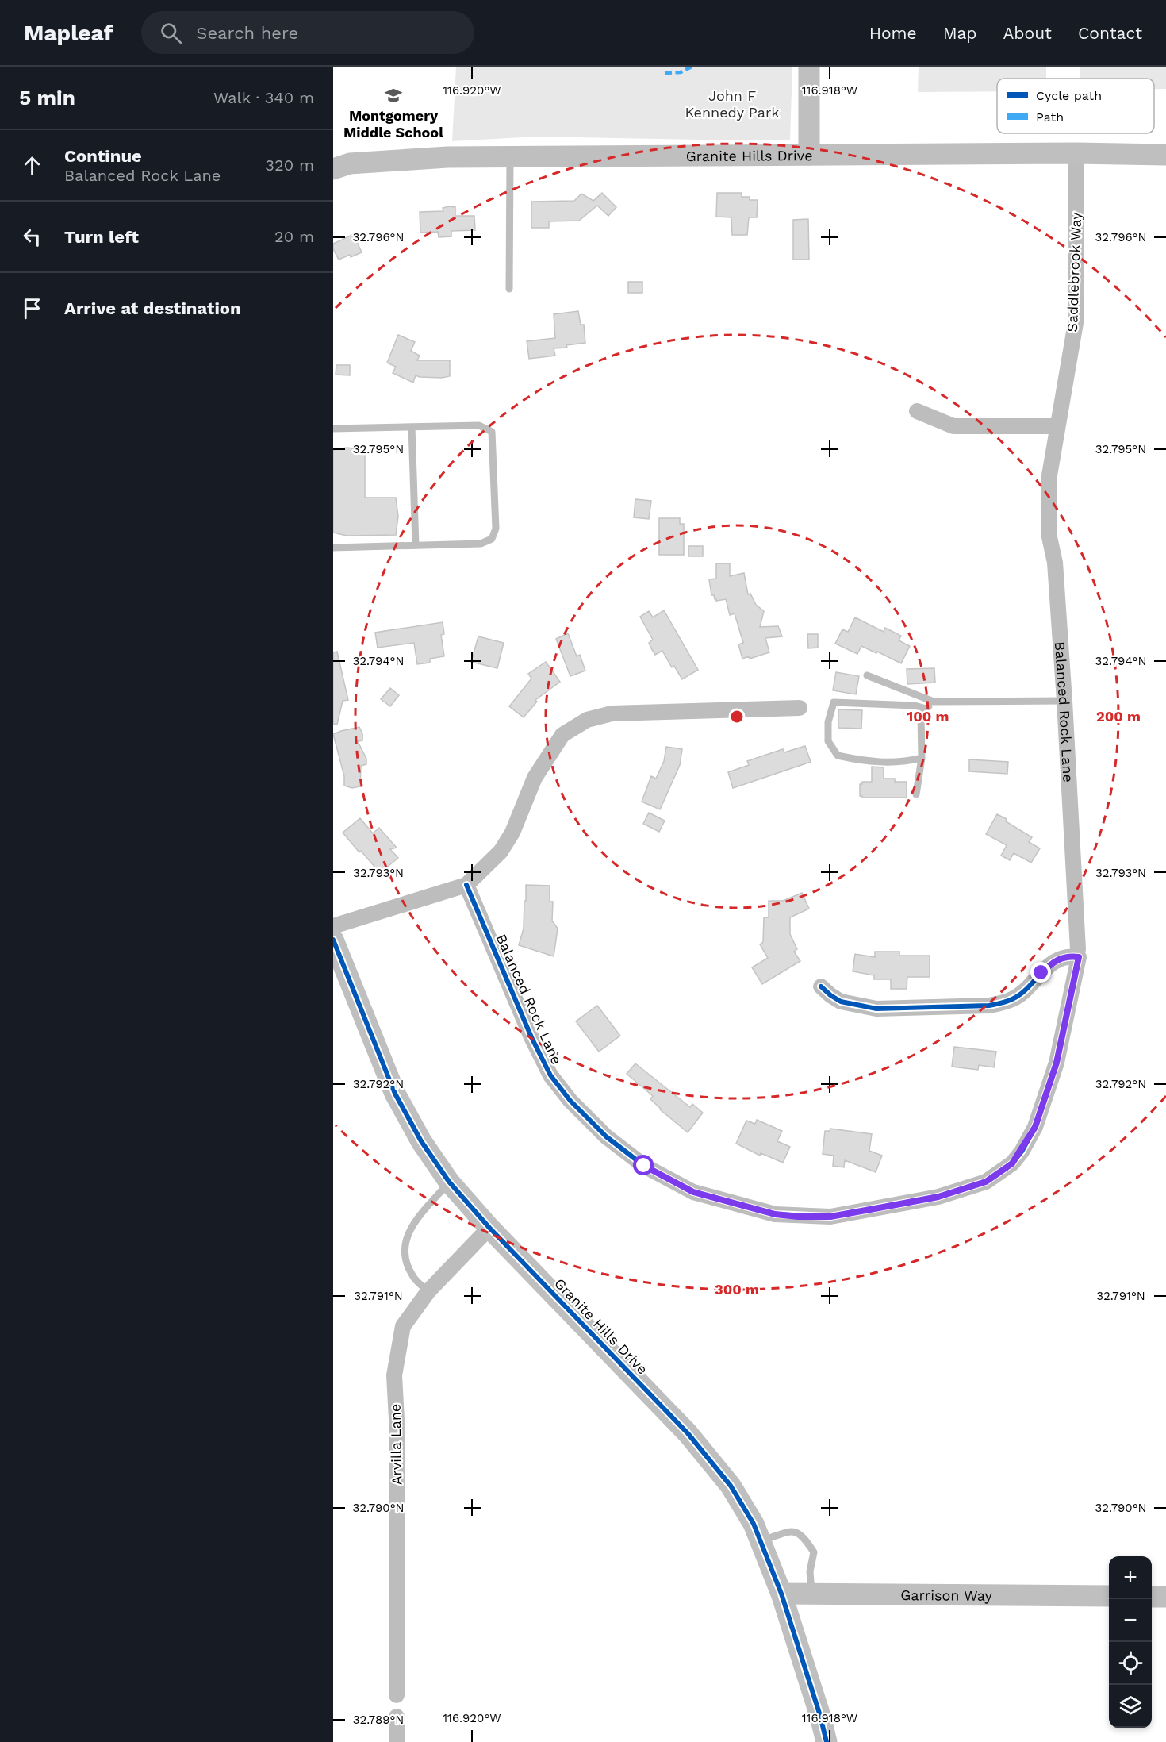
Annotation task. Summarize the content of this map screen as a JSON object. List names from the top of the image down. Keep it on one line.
{"streets":{"street":["Granite Hills Drive","Saddlebrook Way","Balanced Rock Lane","Arvilla Lane","Garrison Way"]},"crossings":[["Granite Hills Drive","Saddlebrook Way"],["Granite Hills Drive","Arvilla Lane"],["Granite Hills Drive","Garrison Way"],["Saddlebrook Way","Balanced Rock Lane"]],"parks":["John F Kennedy Park"],"places":{"school or university":["Montgomery Middle School"]},"legend":["Cycle path","Path"],"page":{"header":"Mapleaf","search":"Search here","nav":["Home","Map","About","Contact"],"heading":["5 min","Walk · 340 m"],"list":[["Continue","Balanced Rock Lane","320 m"],["Turn left","20 m"],"Arrive at destination"],"map_buttons":["+","−"]},"coordinates":["116.920°W","116.918°W","32.796°N","32.795°N","32.794°N","32.793°N","32.792°N","32.791°N","32.790°N","32.789°N"],"rings":["100 m","200 m","300 m"]}
